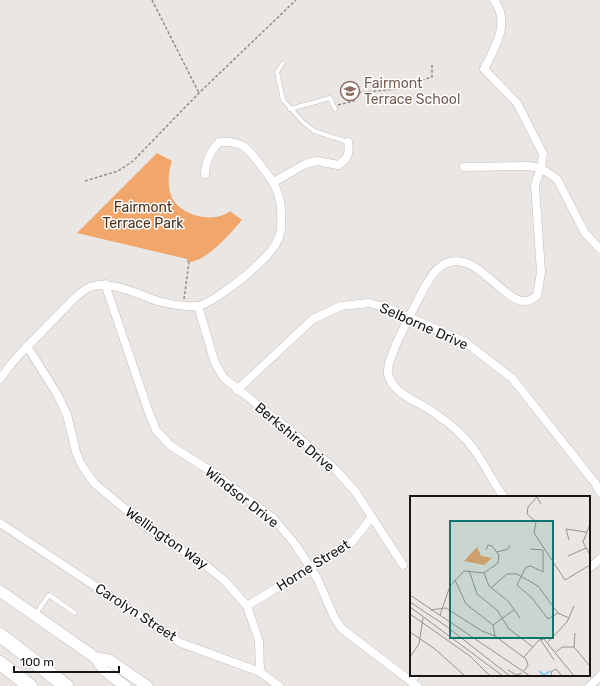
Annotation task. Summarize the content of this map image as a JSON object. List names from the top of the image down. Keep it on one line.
{"streets":{"street":["Selborne Drive","Berkshire Drive","Windsor Drive","Wellington Way","Horne Street","Carolyn Street"]},"crossings":[["Selborne Drive","Berkshire Drive"],["Berkshire Drive","Horne Street"],["Windsor Drive","Horne Street"],["Wellington Way","Horne Street"],["Wellington Way","Carolyn Street"]],"parks":["Fairmont Terrace Park"],"places":{"school or university":["Fairmont Terrace School"]},"scale_bar":"100 m"}
